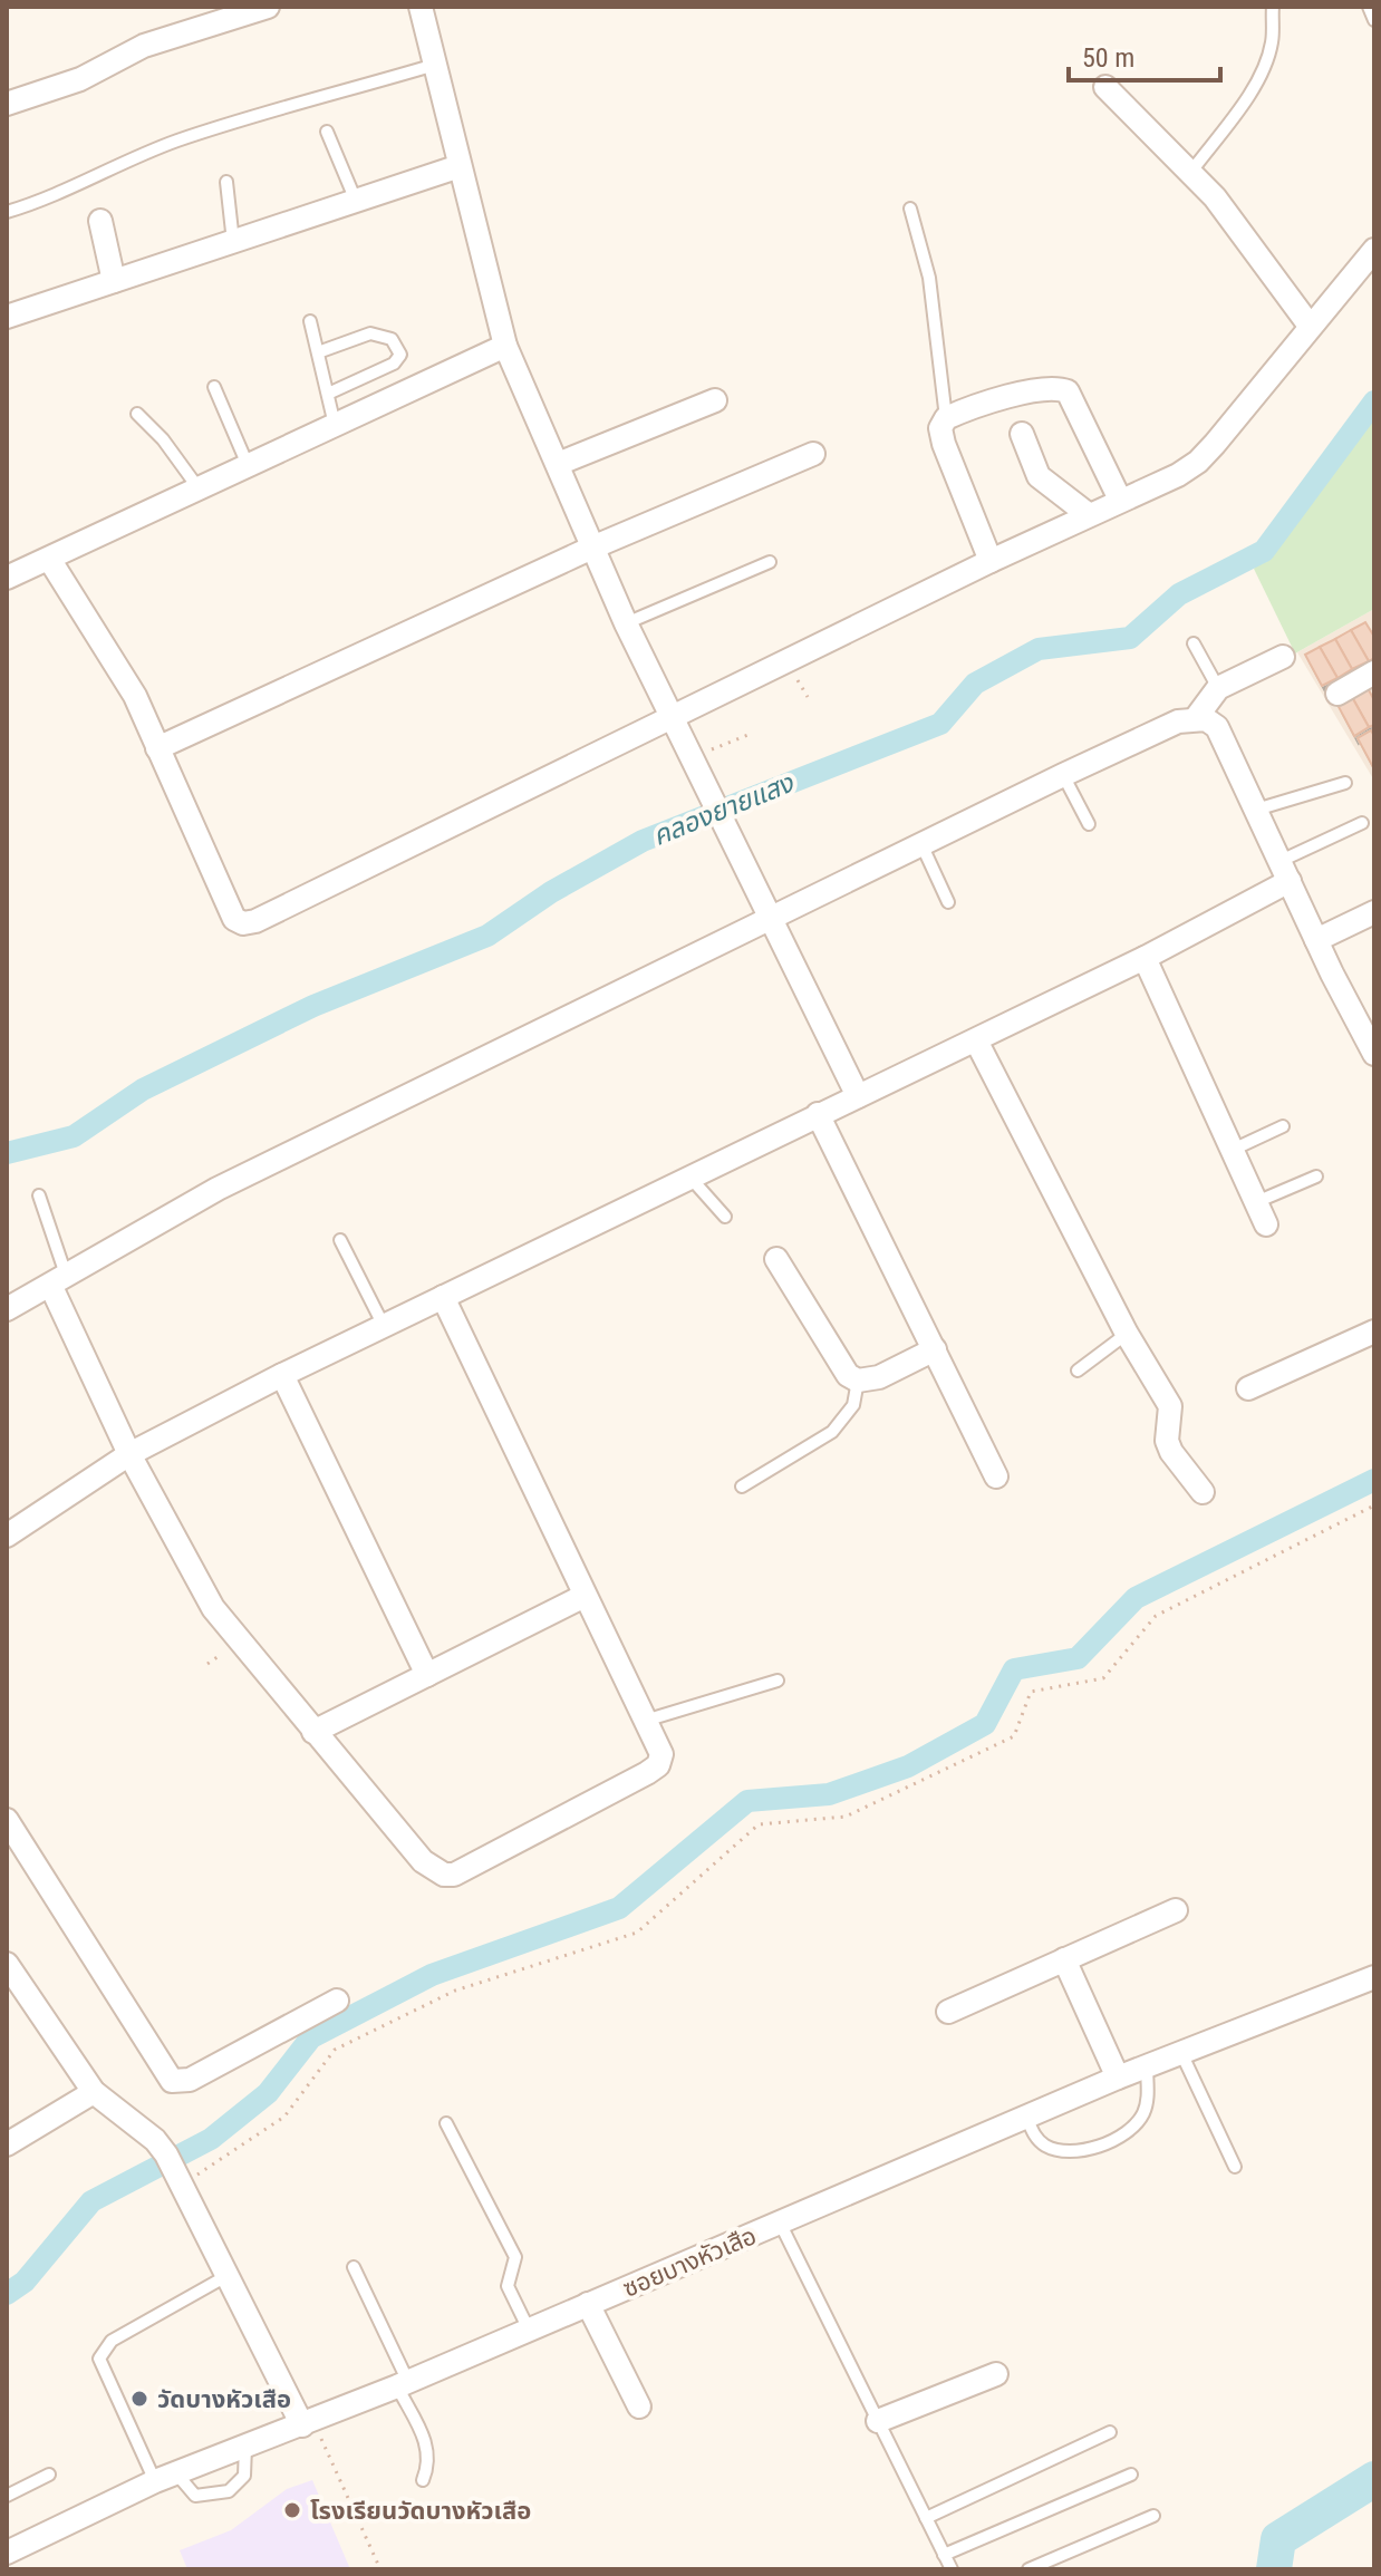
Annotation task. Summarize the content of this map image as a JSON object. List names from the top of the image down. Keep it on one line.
{"streets":{"street":["ซอยบางหัวเสือ"]},"water":["คลองยายแสง"],"places":["วัดบางหัวเสือ","โรงเรียนวัดบางหัวเสือ"],"scale_bar":"50 m"}
